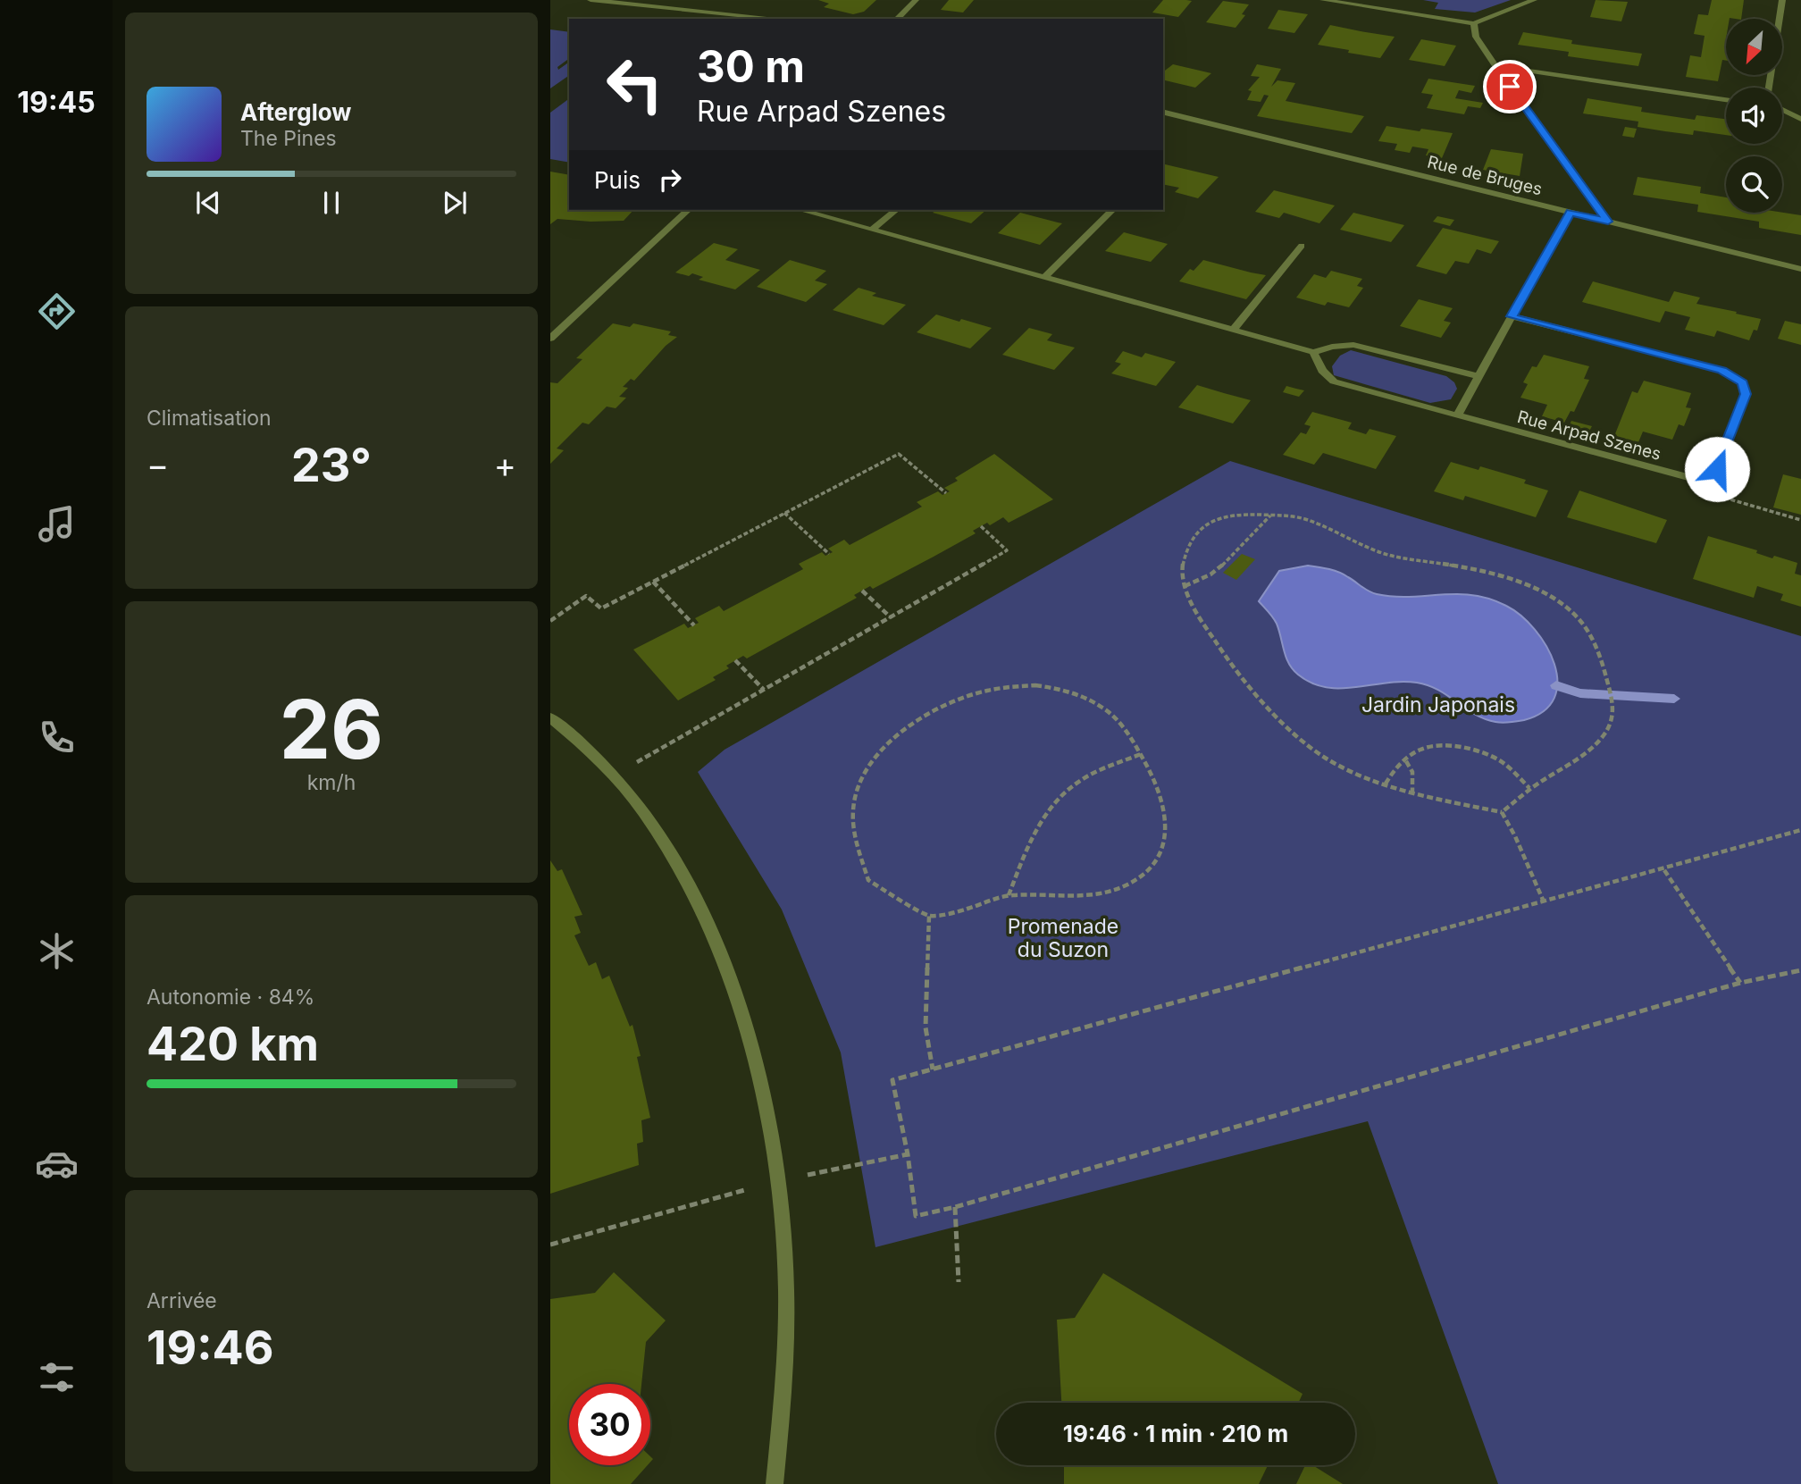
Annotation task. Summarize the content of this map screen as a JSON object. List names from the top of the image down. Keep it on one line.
{"streets":{"street":["Rue de Bruges","Rue Arpad Szenes"]},"parks":["Jardin Japonais","Promenade du Suzon"],"north":"bottom left","page":{"tabs":"19:45","turn":["30 m","Rue Arpad Szenes"],"song":["Afterglow","The Pines"],"then":"Puis","tile":["Climatisation",["26","km/h"],["Autonomie · 84%","420 km"],["Arrivée","19:46"]],"heat":["−","23°","+"],"limit":"30","trip":"19:46 · 1 min · 210 m"}}
